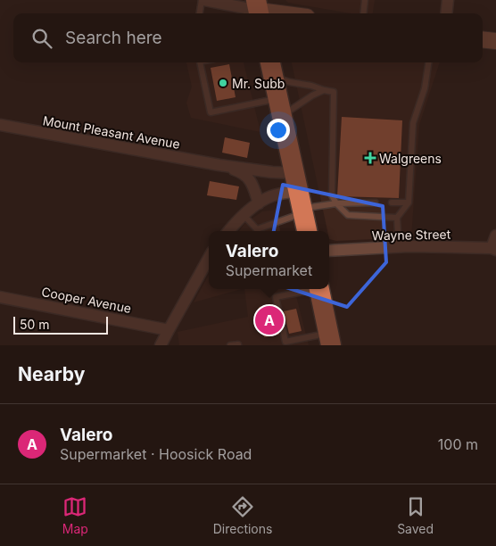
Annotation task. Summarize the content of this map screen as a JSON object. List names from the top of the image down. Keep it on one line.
{"streets":{"street":["Mount Pleasant Avenue","Wayne Street","Cooper Avenue"]},"places":{"other":["Mr. Subb"],"health":["Walgreens"]},"scale_bar":"50 m","page":{"search":"Search here","popup":["Valero","Supermarket"],"pins":"A","scale":"50 m","heading":"Nearby","list":[{"mark":"A","name":"Valero","note":"Supermarket · Hoosick Road","value":"100 m"}],"nav":["Map","Directions","Saved"]}}
